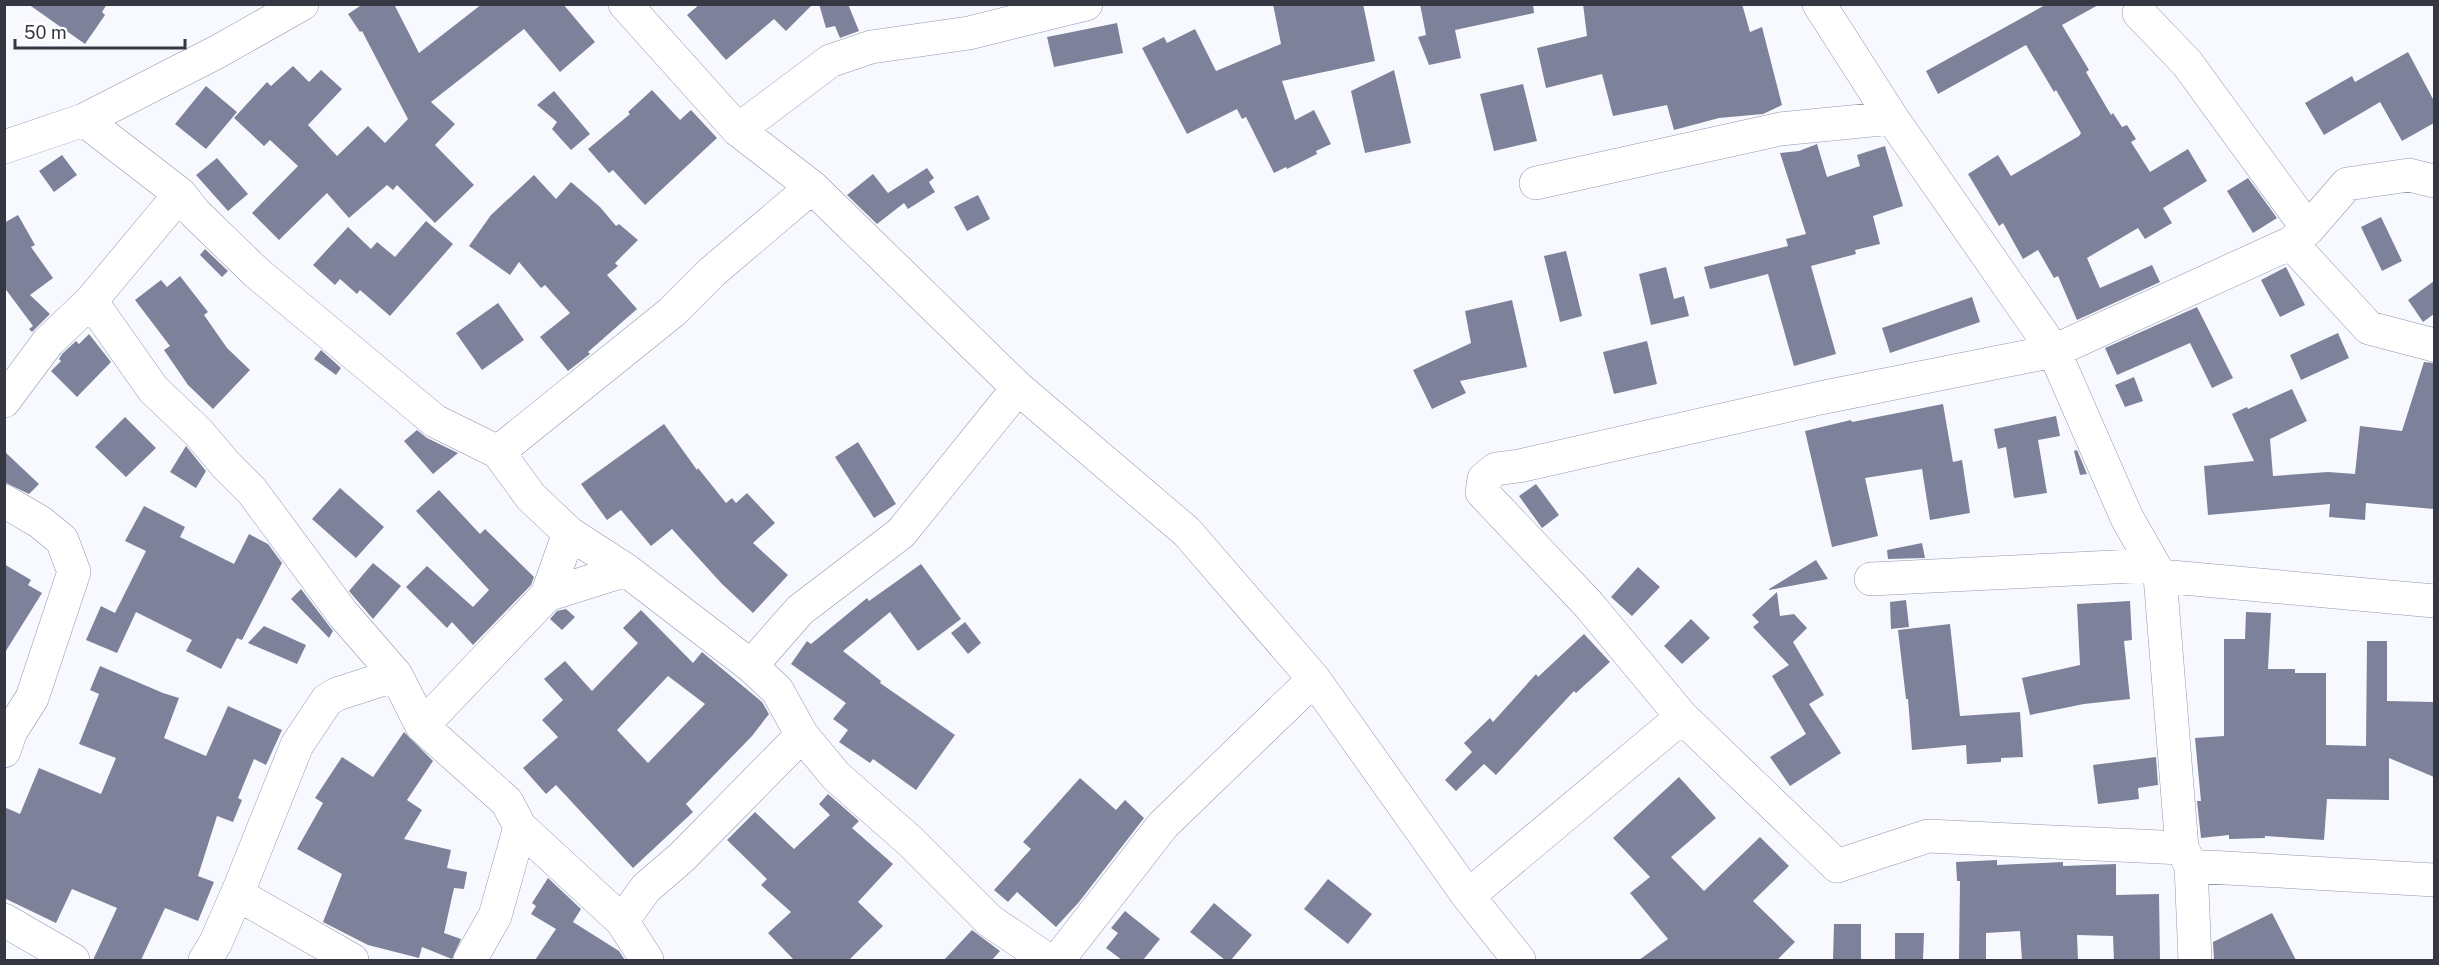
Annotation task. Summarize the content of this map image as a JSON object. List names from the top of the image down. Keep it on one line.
{"scale_bar":"50 m"}
